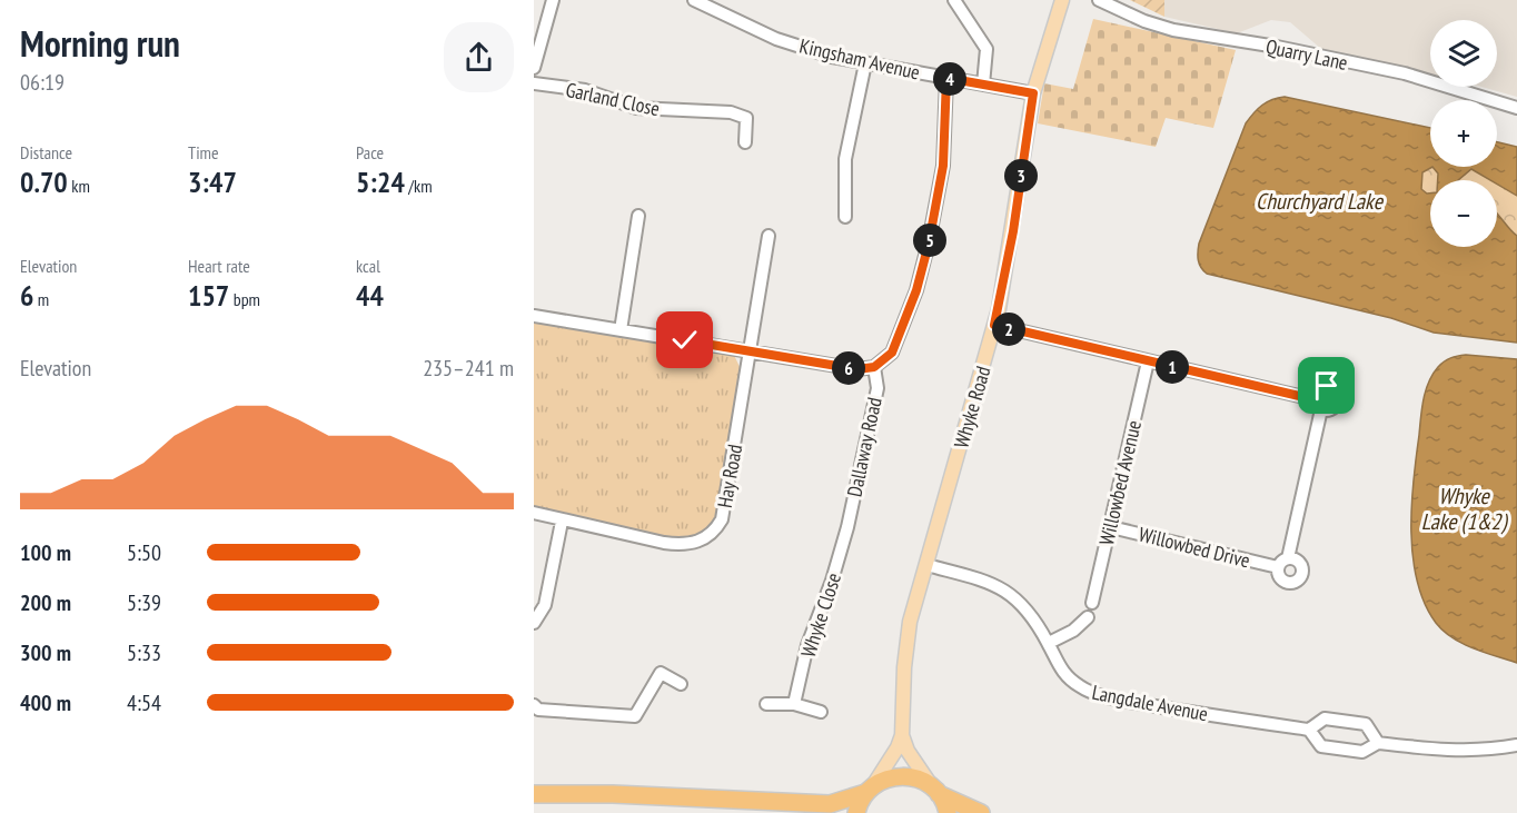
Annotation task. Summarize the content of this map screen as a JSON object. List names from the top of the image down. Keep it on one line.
{"streets":{"main road":["Whyke Road"],"street":["Quarry Lane","Kingsham Avenue","Garland Close","Dallaway Road","Hay Road","Willowbed Avenue","Willowbed Drive","Whyke Close","Langdale Avenue"]},"crossings":[["Kingsham Avenue","Whyke Road"],["Whyke Road","Langdale Avenue"],["Dallaway Road","Whyke Close"],["Willowbed Avenue","Willowbed Drive"]],"water":["Churchyard Lake","Whyke Lake (1&2)"],"page":{"heading":["Morning run","06:19"],"map_buttons":["+","−"],"pins":["4","3","5","2","1","6"],"stats":[["Distance","0.70 km"],["Time","3:47"],["Pace","5:24 /km"],["Elevation","6 m"],["Heart rate","157 bpm"],["kcal","44"]],"chart":["Elevation","235–241 m"],"list":[{"name":"100 m","note":"5:50"},{"name":"200 m","note":"5:39"},{"name":"300 m","note":"5:33"},{"name":"400 m","note":"4:54"}]}}
